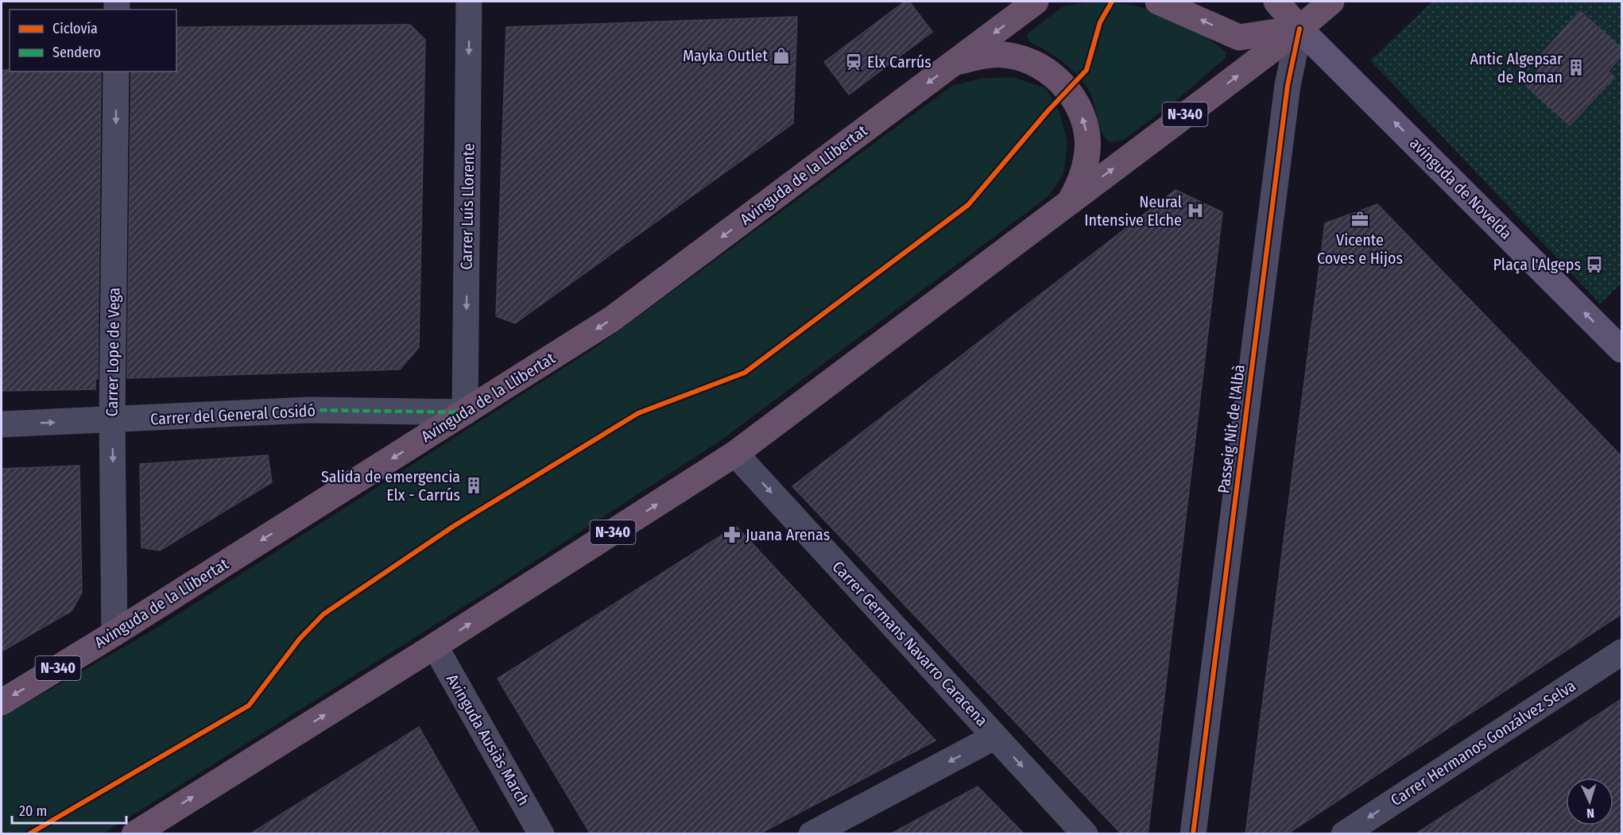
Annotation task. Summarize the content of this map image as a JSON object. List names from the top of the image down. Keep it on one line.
{"streets":{"highway":["N-340","Avinguda de la Llibertat"],"main road":["avinguda de Novelda"],"street":["Carrer Luís Llorente","Carrer Lope de Vega","Carrer del General Cosidó","Passeig Nit de l'Albà","Carrer Germans Navarro Caracena","Avinguda Ausiàs March","Carrer Hermanos Gonzálvez Selva"]},"crossings":[["Avinguda de la Llibertat","avinguda de Novelda"],["Avinguda de la Llibertat","Carrer Luís Llorente"],["Avinguda de la Llibertat","Carrer Lope de Vega"],["Avinguda de la Llibertat","Carrer del General Cosidó"],["Avinguda de la Llibertat","Passeig Nit de l'Albà"],["Avinguda de la Llibertat","Carrer Germans Navarro Caracena"],["Avinguda de la Llibertat","Avinguda Ausiàs March"],["avinguda de Novelda","Passeig Nit de l'Albà"],["Carrer Luís Llorente","Carrer del General Cosidó"],["Carrer Lope de Vega","Carrer del General Cosidó"]],"one_way":["avinguda de Novelda","Carrer Luís Llorente","Carrer Lope de Vega","Carrer Germans Navarro Caracena","Carrer Hermanos Gonzálvez Selva"],"places":{"shop":["Mayka Outlet"],"station":["Elx Carrús"],"building":["Antic Algepsar de Roman","Salida de emergencia Elx - Carrús"],"hospital":["Neural Intensive Elche"],"office":["Vicente Coves e Hijos"],"bus stop":["Plaça l'Algeps"],"pharmacy":["Juana Arenas"]},"legend":["Ciclovía","Sendero"],"scale_bar":"20 m","north":"bottom"}
